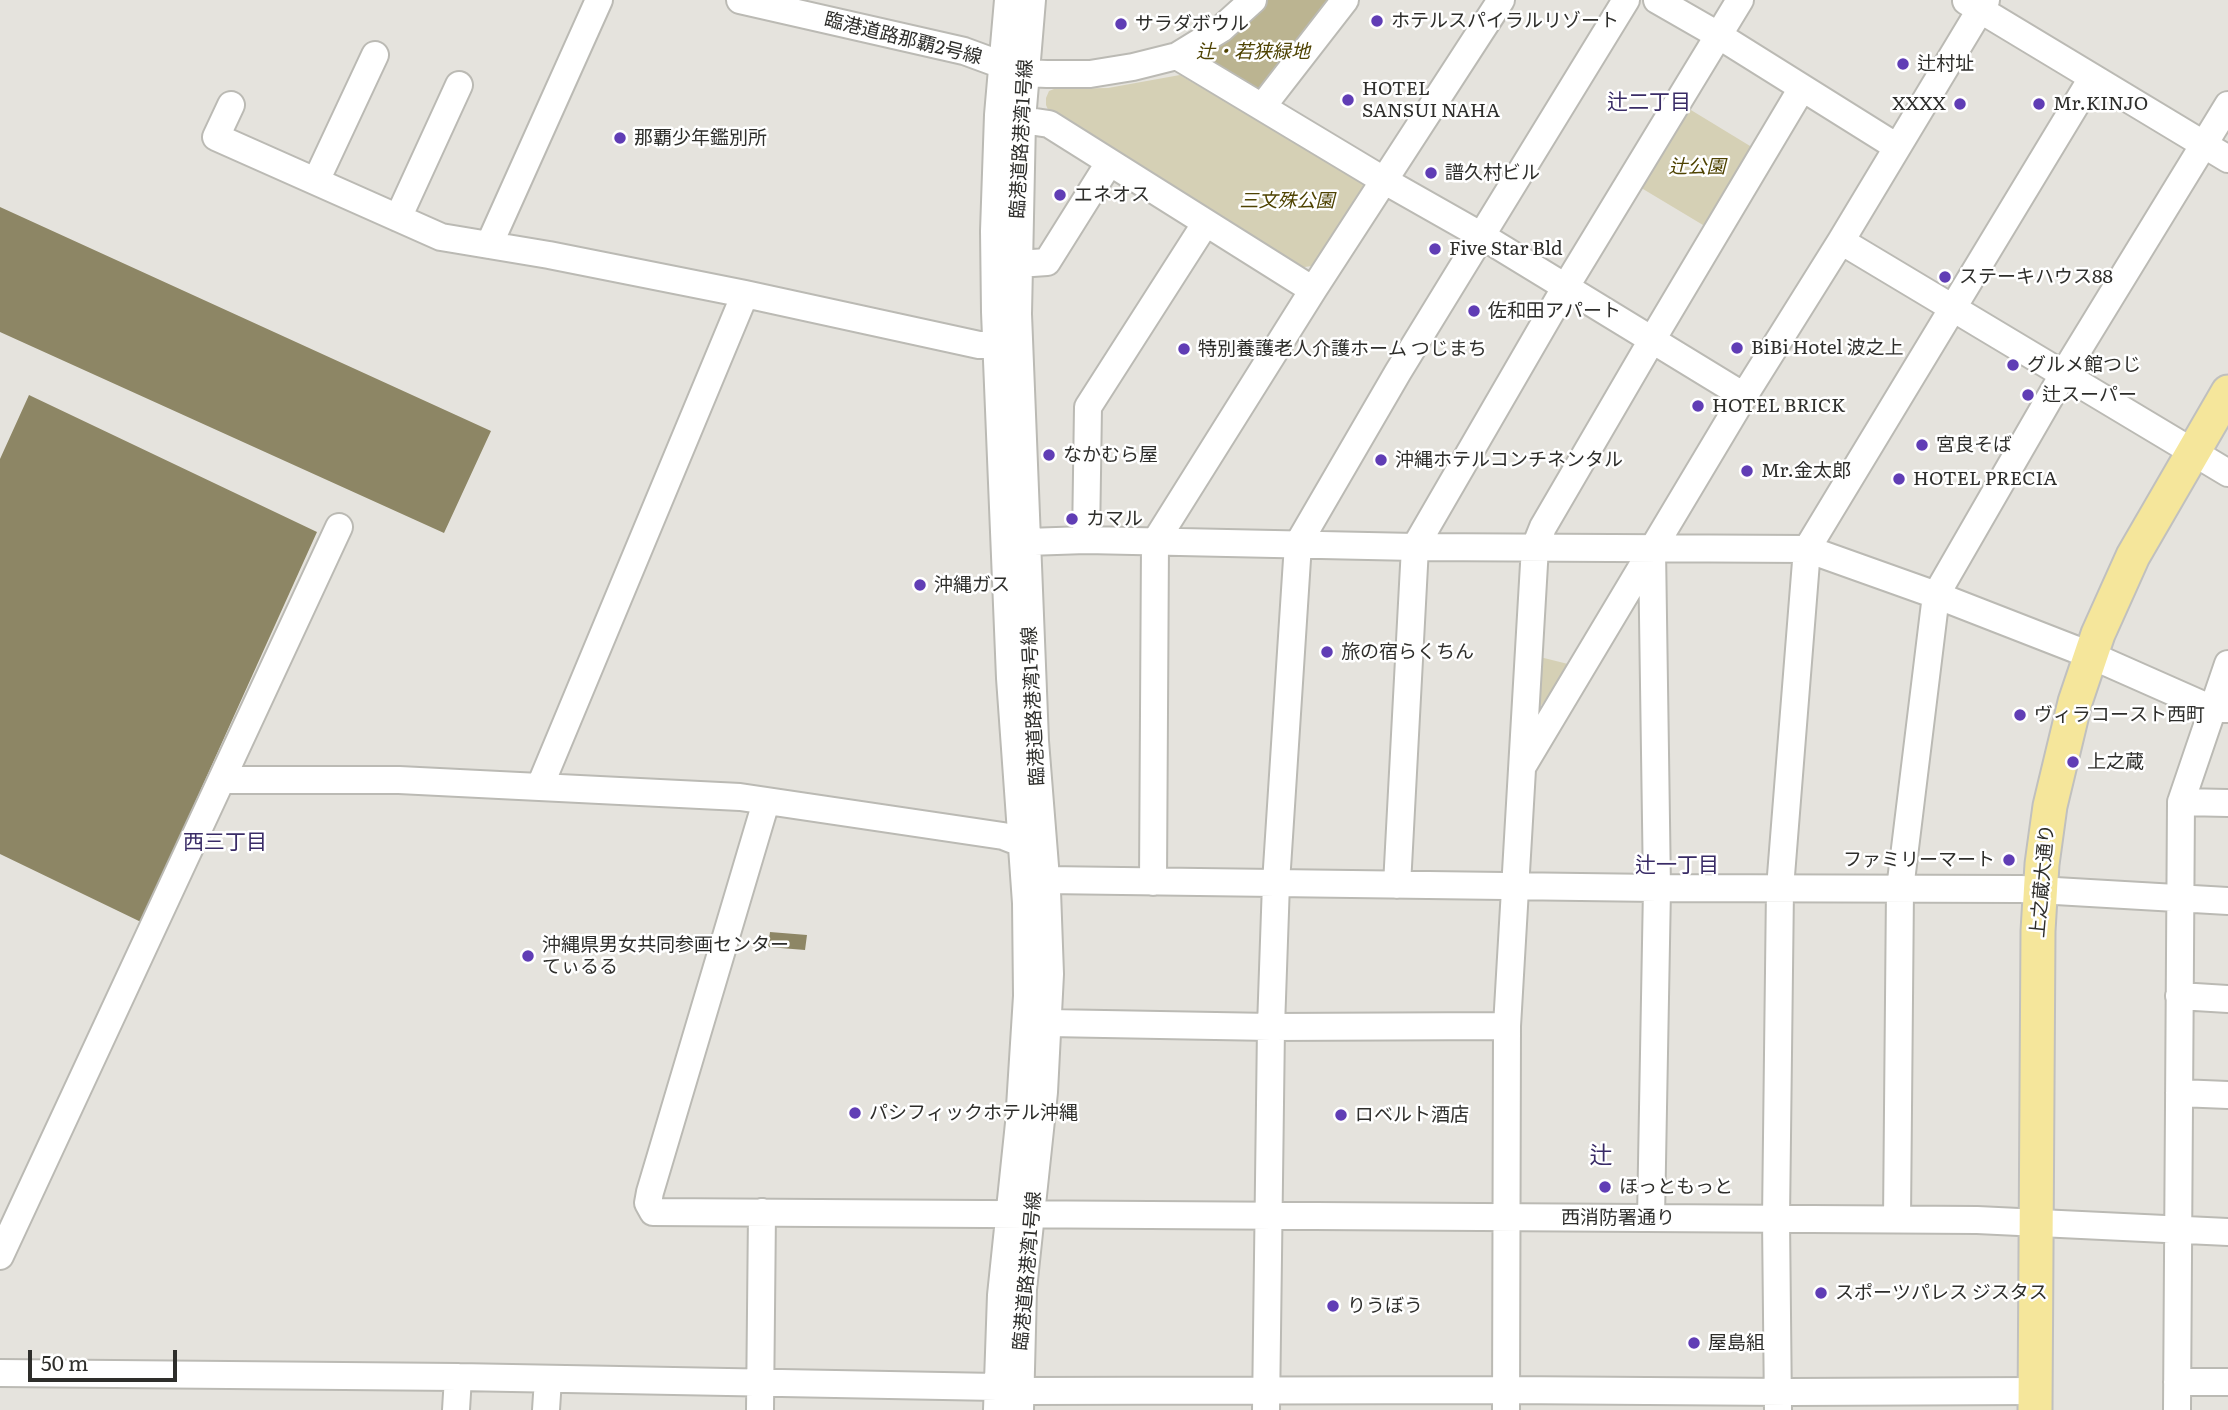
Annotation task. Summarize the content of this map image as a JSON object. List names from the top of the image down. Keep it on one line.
{"streets":{"main road":["上之蔵大通り"],"street":["臨港道路那覇2号線","臨港道路港湾1号線","西消防署通り"]},"crossings":[["臨港道路那覇2号線","臨港道路港湾1号線"],["臨港道路港湾1号線","西消防署通り"],["上之蔵大通り","西消防署通り"]],"districts":["辻二丁目","西三丁目","辻一丁目","辻"],"parks":["辻・若狭緑地","辻公園","三文殊公園"],"places":["ホテルスパイラルリゾート","サラダボウル","辻村址","HOTEL SANSUI NAHA","XXXX","Mr.KINJO","那覇少年鑑別所","譜久村ビル","エネオス","Five Star Bld","ステーキハウス88","佐和田アパート","BiBi Hotel 波之上","特別養護老人介護ホーム つじまち","グルメ館つじ","辻スーパー","HOTEL BRICK","宮良そば","なかむら屋","沖縄ホテルコンチネンタル","Mr.金太郎","HOTEL PRECIA","カマル","沖縄ガス","旅の宿らくちん","ヴィラコースト西町","上之蔵","ファミリーマート","沖縄県男女共同参画センター てぃるる","パシフィックホテル沖縄","ロベルト酒店","ほっともっと","スポーツパレス ジスタス","りうぼう","屋島組"],"scale_bar":"50 m"}
